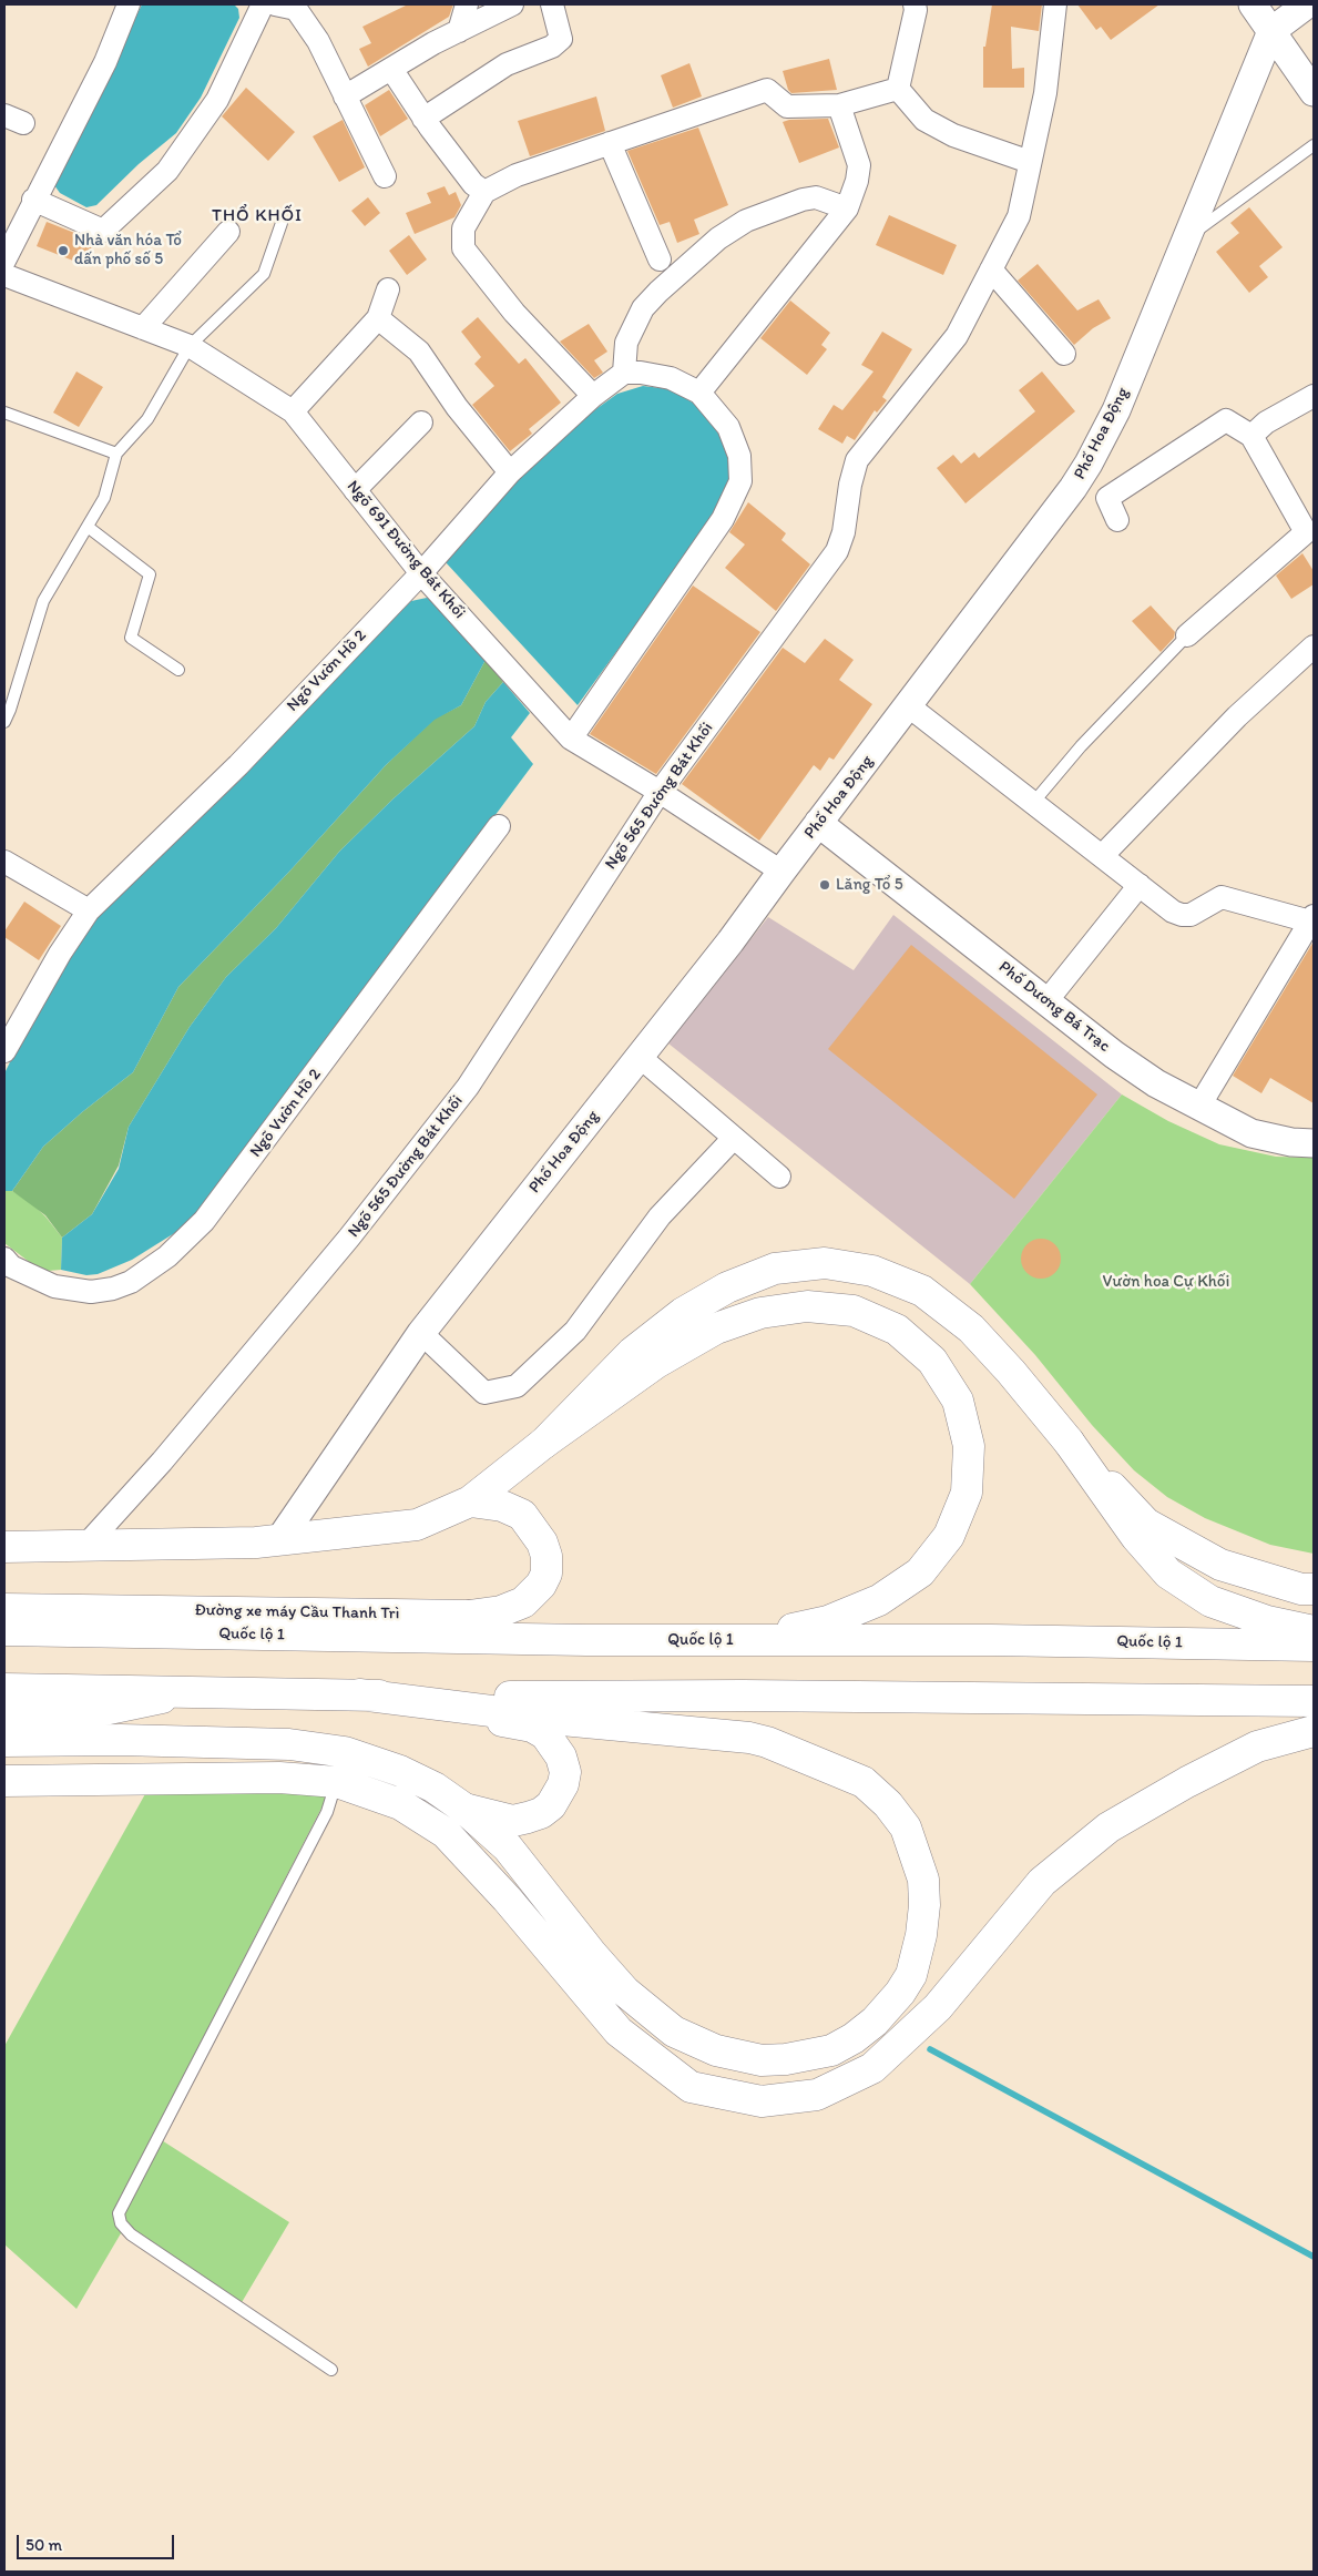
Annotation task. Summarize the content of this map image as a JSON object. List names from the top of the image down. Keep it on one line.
{"streets":{"main road":["Đường xe máy Cầu Thanh Trì","Quốc lộ 1"],"street":["Phố Hoa Động","Ngõ 691 Đường Bát Khối","Ngõ Vườn Hồ 2","Ngõ 565 Đường Bát Khối","Phố Dương Bá Trạc"]},"crossings":[["Phố Hoa Động","Ngõ 691 Đường Bát Khối"],["Phố Hoa Động","Phố Dương Bá Trạc"],["Ngõ 691 Đường Bát Khối","Ngõ Vườn Hồ 2"],["Ngõ 691 Đường Bát Khối","Ngõ 565 Đường Bát Khối"],["Đường xe máy Cầu Thanh Trì","Quốc lộ 1"]],"districts":["THỔ KHỐI"],"parks":["Vườn hoa Cự Khối"],"places":["Nhà văn hóa Tổ dấn phố số 5","Lăng Tổ 5"],"scale_bar":"50 m"}
